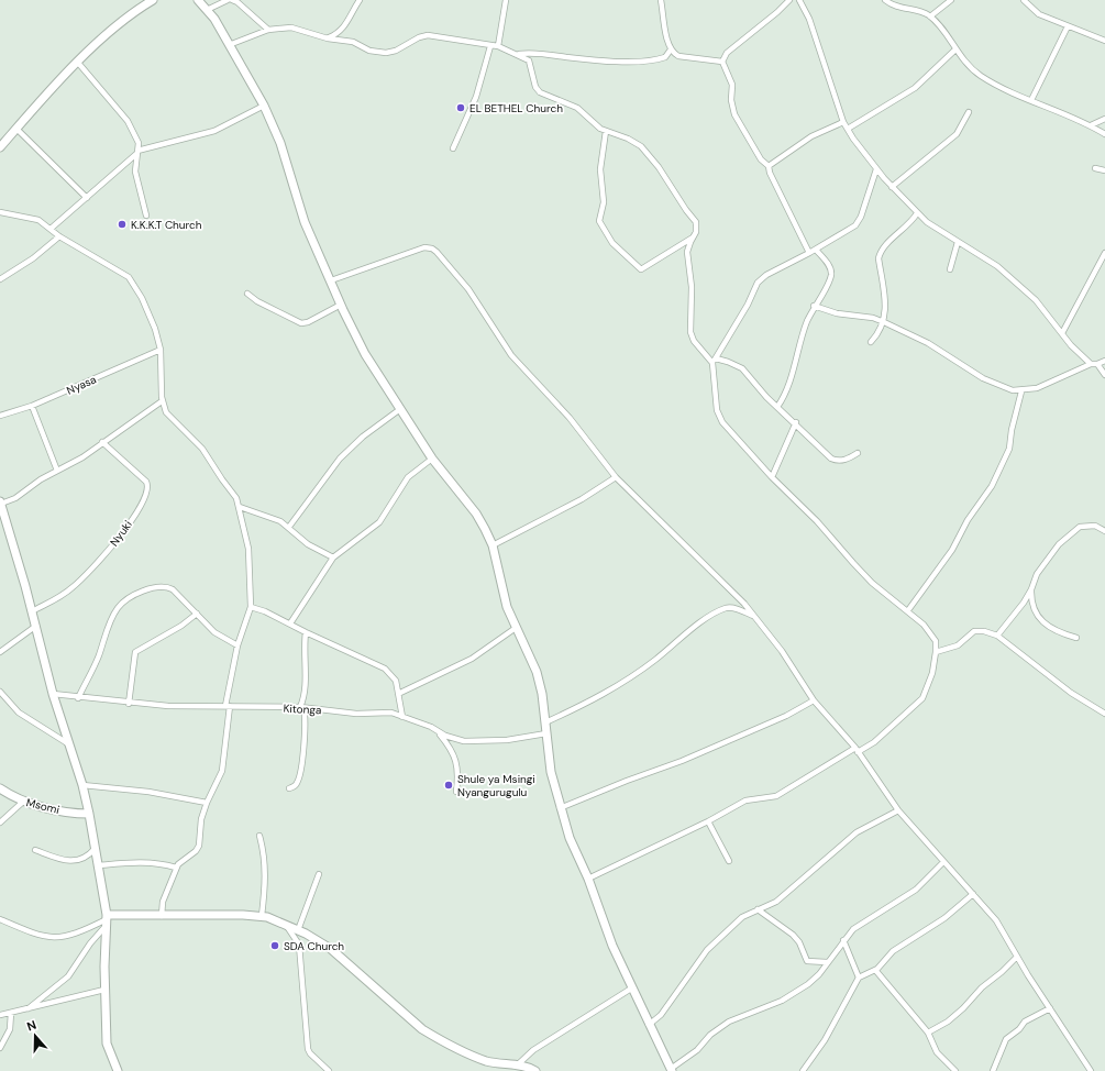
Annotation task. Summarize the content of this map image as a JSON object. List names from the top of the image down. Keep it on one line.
{"streets":{"street":["Nyasa","Nyuki","Kitonga","Msomi"]},"places":["EL BETHEL Church","K.K.K.T Church","Shule ya Msingi Nyangurugulu","SDA Church"],"north":"top"}
